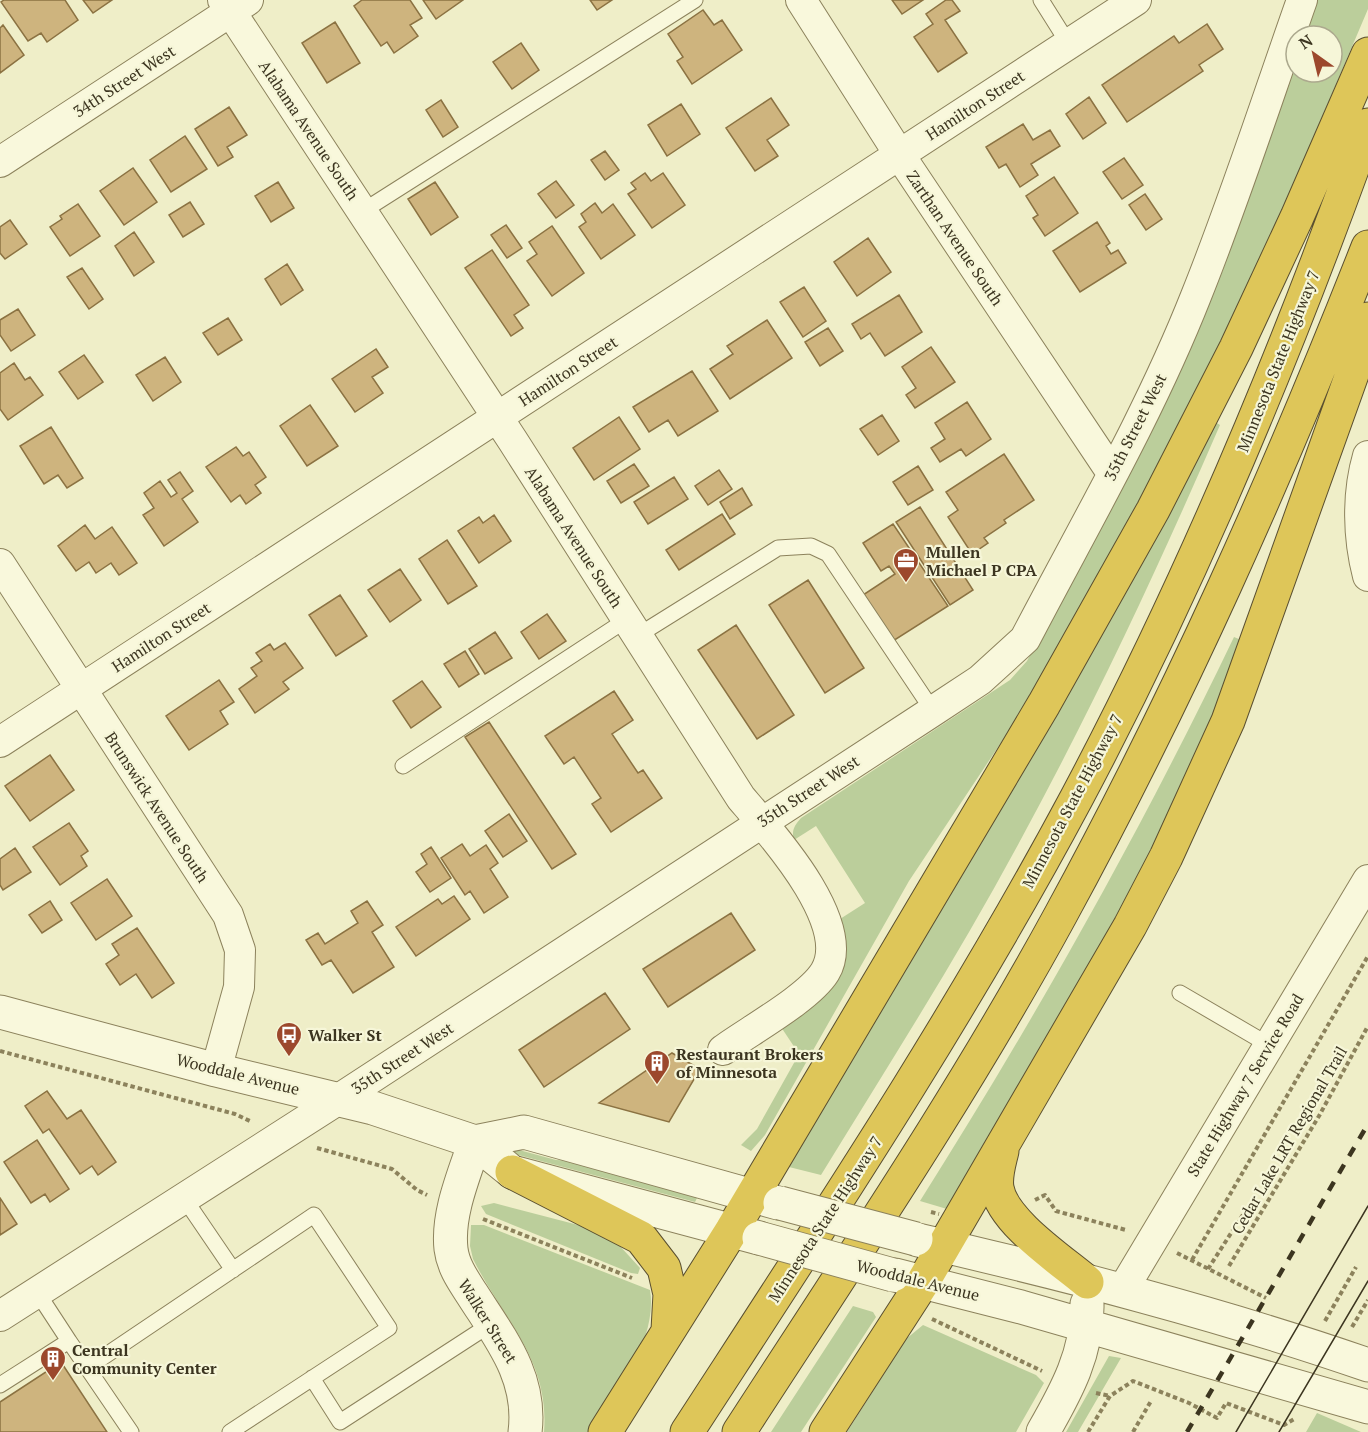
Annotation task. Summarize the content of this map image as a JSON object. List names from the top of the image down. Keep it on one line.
{"streets":{"highway":["Minnesota State Highway 7"],"street":["34th Street West","Hamilton Street","Alabama Avenue South","Zarthan Avenue South","35th Street West","Brunswick Avenue South","Wooddale Avenue","State Highway 7 Service Road","Walker Street"],"path":["Cedar Lake LRT Regional Trail"]},"crossings":[["34th Street West","Alabama Avenue South"],["Hamilton Street","Alabama Avenue South"],["Hamilton Street","Zarthan Avenue South"],["Hamilton Street","Brunswick Avenue South"],["Alabama Avenue South","35th Street West"],["Zarthan Avenue South","35th Street West"],["35th Street West","Wooddale Avenue"],["Brunswick Avenue South","Wooddale Avenue"],["Wooddale Avenue","State Highway 7 Service Road"],["Wooddale Avenue","Walker Street"]],"places":{"office":["Mullen Michael P CPA"],"bus stop":["Walker St"],"building":["Restaurant Brokers of Minnesota","Central Community Center"]},"north":"top left"}
